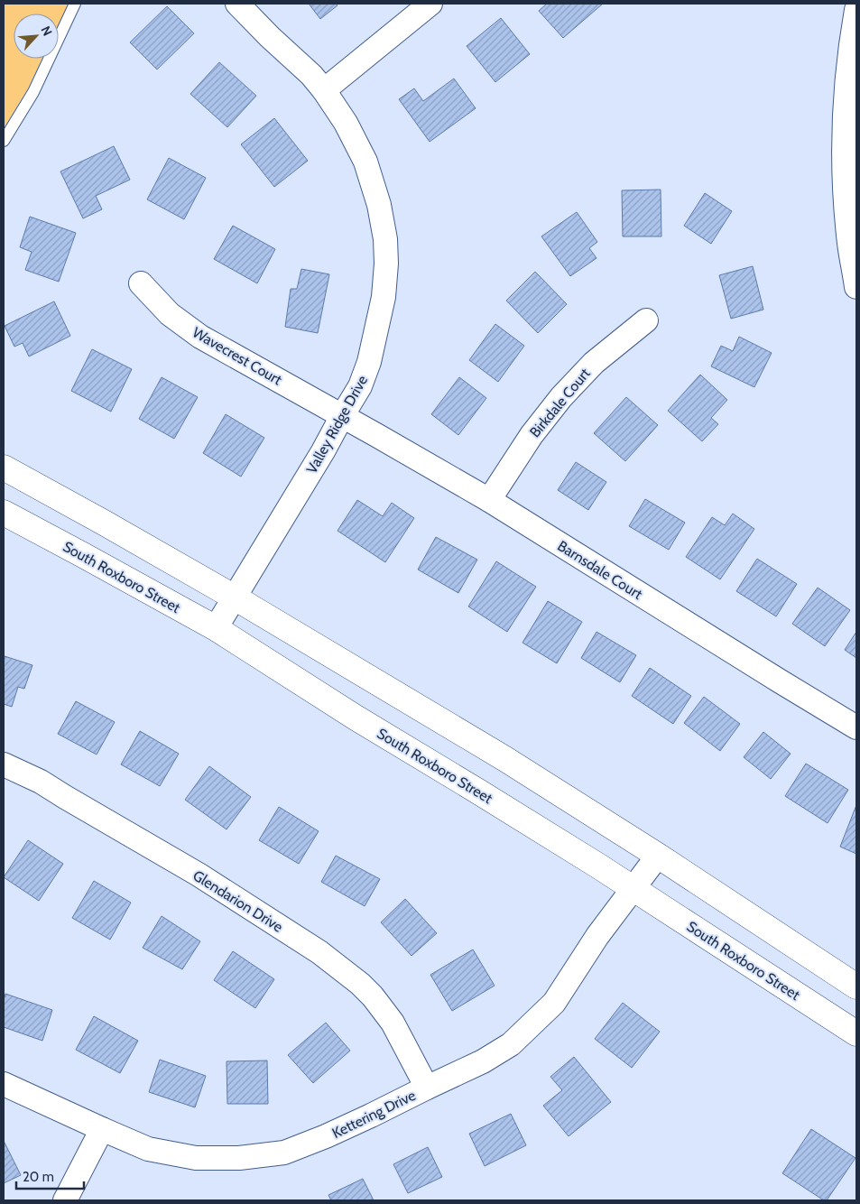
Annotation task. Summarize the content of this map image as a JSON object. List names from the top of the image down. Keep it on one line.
{"streets":{"street":["Wavecrest Court","Birkdale Court","Valley Ridge Drive","Barnsdale Court","South Roxboro Street","Glendarion Drive","Kettering Drive"]},"crossings":[["Wavecrest Court","Valley Ridge Drive"],["Wavecrest Court","Barnsdale Court"],["Birkdale Court","Barnsdale Court"],["Valley Ridge Drive","Barnsdale Court"],["Valley Ridge Drive","South Roxboro Street"],["South Roxboro Street","Kettering Drive"],["Glendarion Drive","Kettering Drive"]],"scale_bar":"20 m","north":"top right"}
